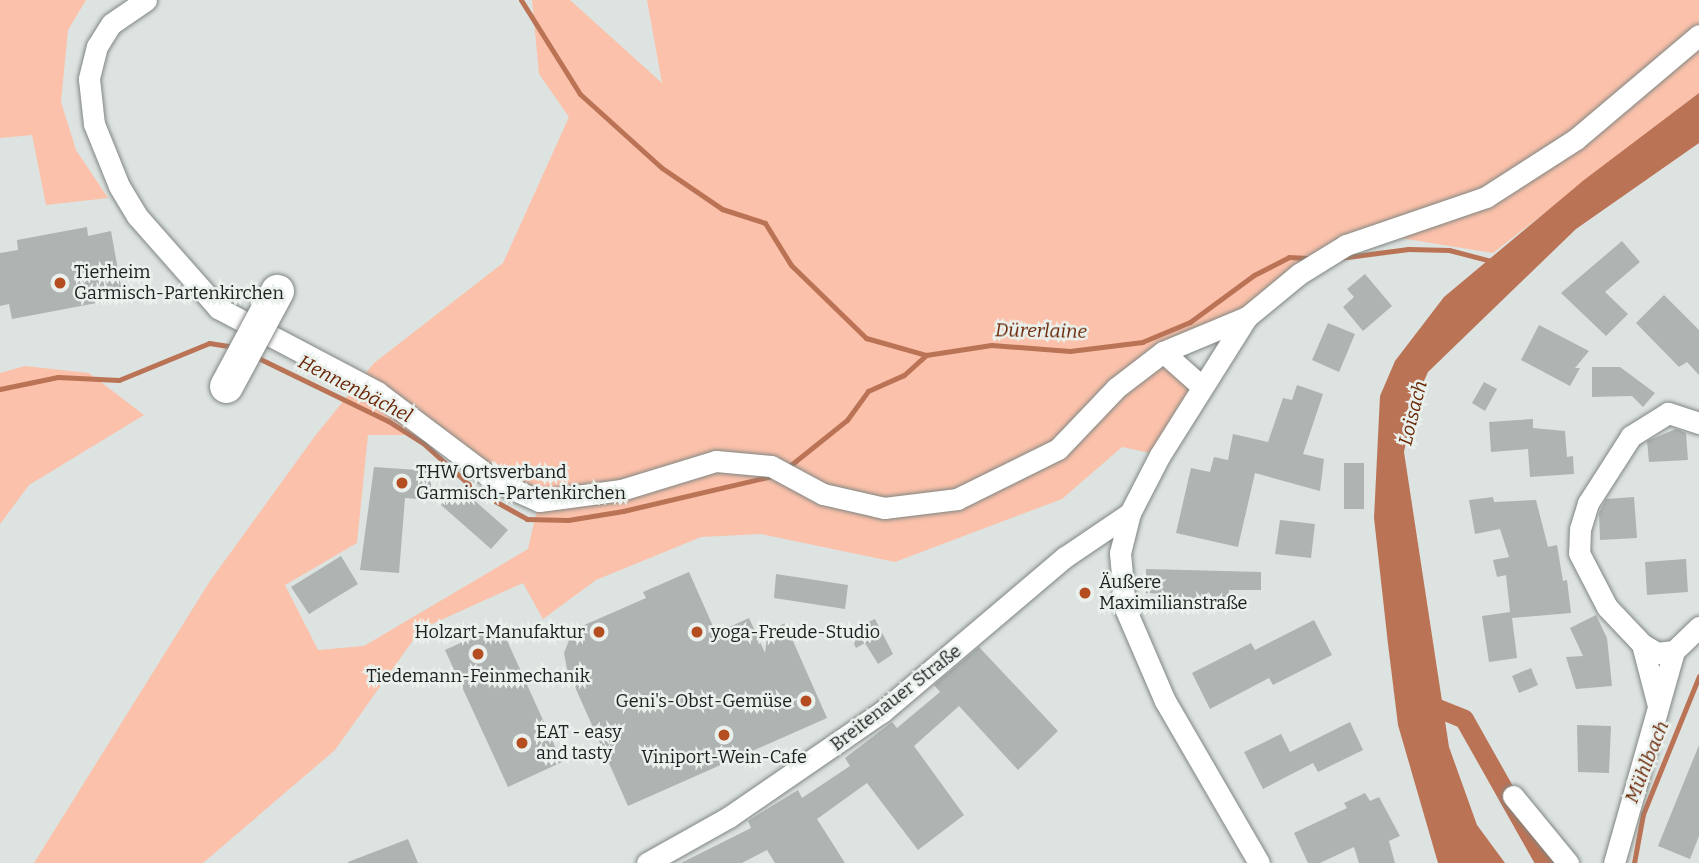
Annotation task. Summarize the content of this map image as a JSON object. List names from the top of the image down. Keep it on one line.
{"streets":{"street":["Breitenauer Straße"]},"water":["Dürerlaine","Hennenbächel","Loisach","Mühlbach"],"places":["Tierheim Garmisch-Partenkirchen","THW Ortsverband Garmisch-Partenkirchen","Äußere Maximilianstraße","Holzart-Manufaktur","yoga-Freude-Studio","Tiedemann-Feinmechanik","Geni's-Obst-Gemüse","Viniport-Wein-Cafe","EAT - easy and tasty"]}
